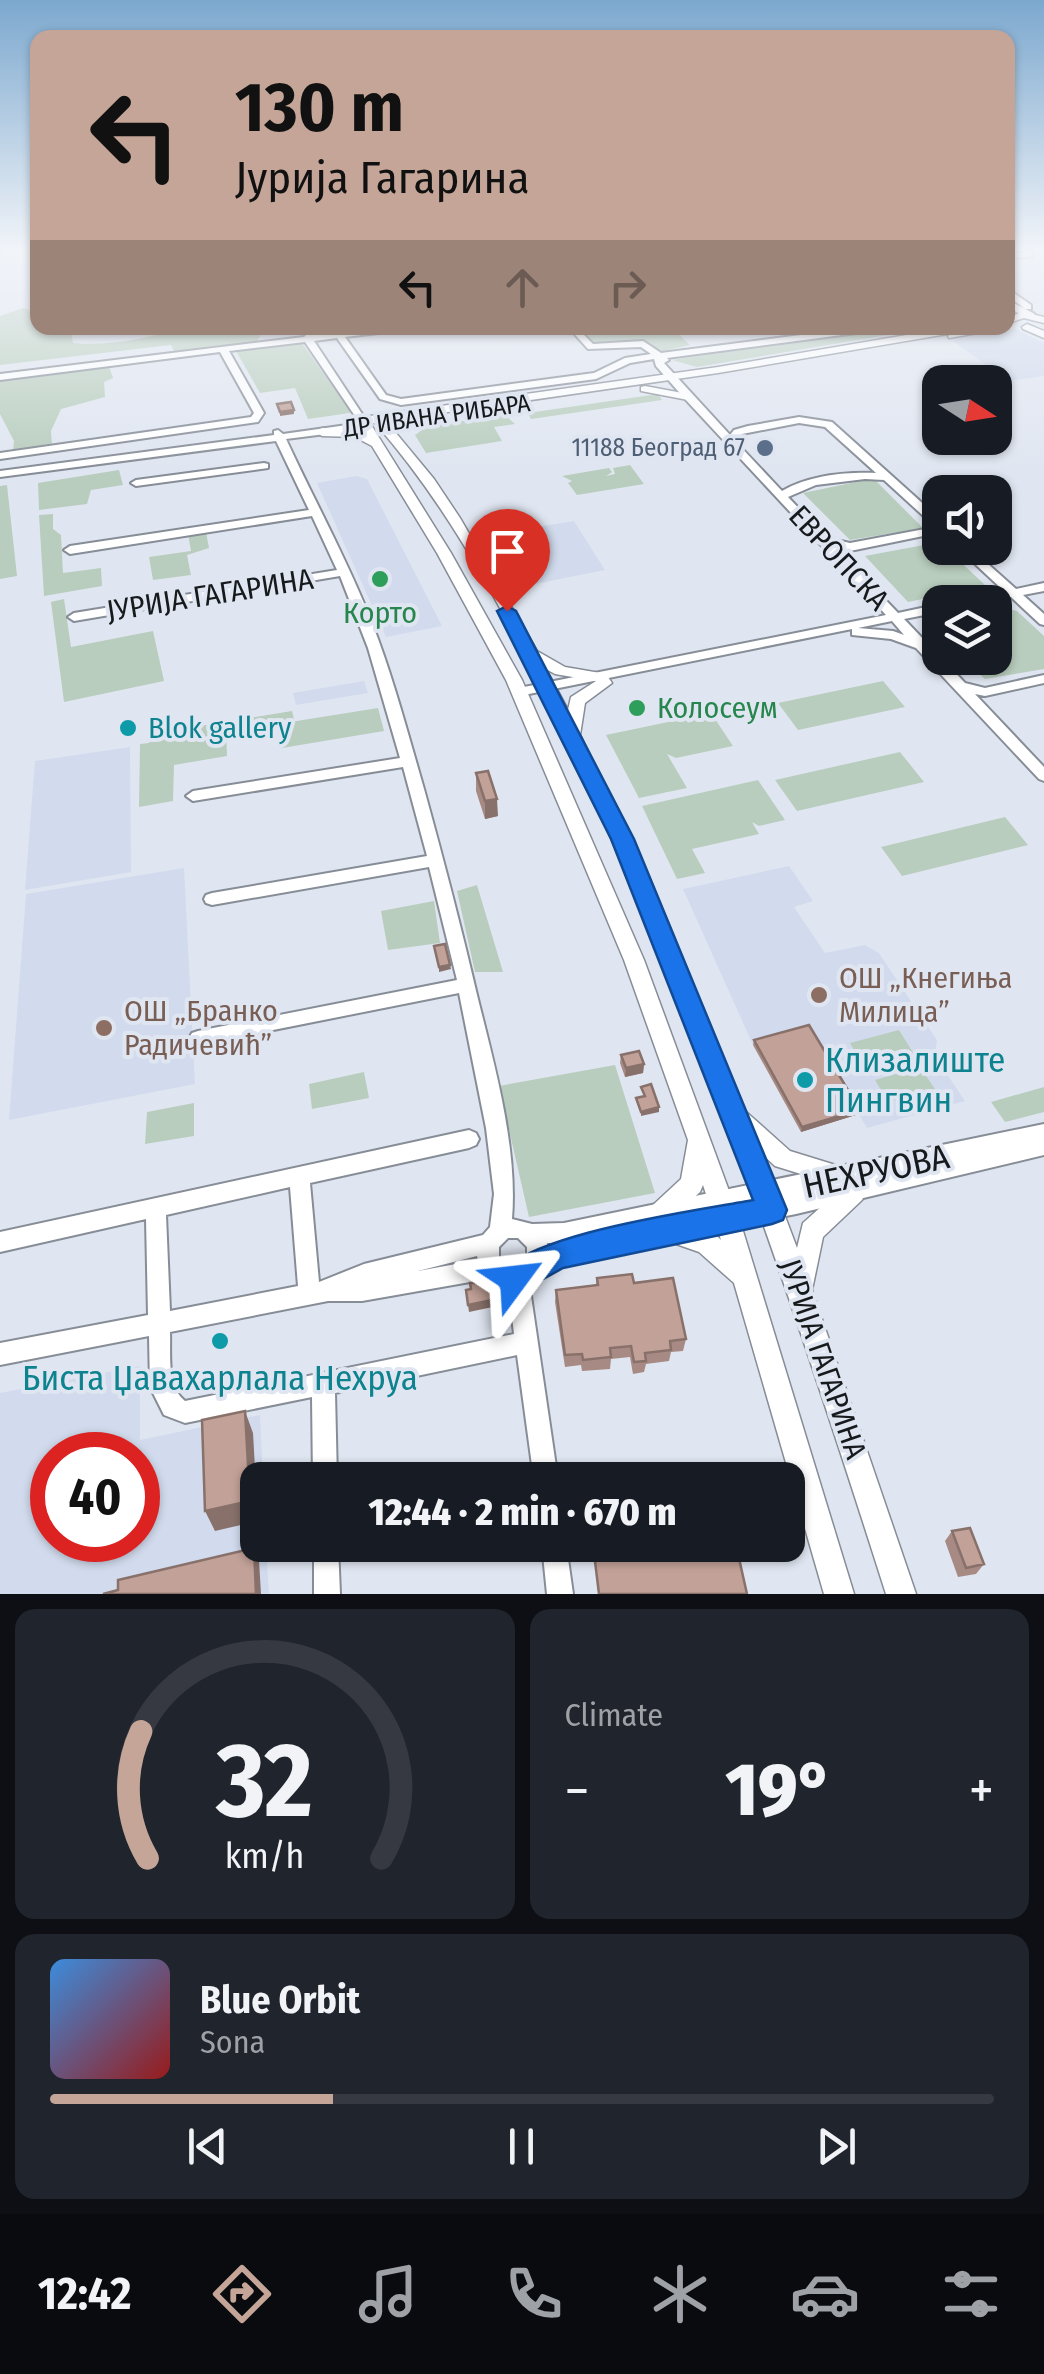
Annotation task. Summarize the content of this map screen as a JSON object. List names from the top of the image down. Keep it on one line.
{"streets":{"main road":["ДР ИВАНА РИБАРА","ЈУРИЈА ГАГАРИНА"],"street":["ЕВРОПСКА","НЕХРУОВА"]},"crossings":[["ДР ИВАНА РИБАРА","ЕВРОПСКА"],["ДР ИВАНА РИБАРА","ЈУРИЈА ГАГАРИНА"],["ЈУРИЈА ГАГАРИНА","НЕХРУОВА"]],"places":["11188 Београд 67","Корто","Колосеум","Blok gallery","ОШ „Кнегиња Милица”","ОШ „Бранко Радичевић”","Клизалиште Пингвин","Биста Џавахарлала Нехруа"],"north":"right","page":{"turn":["130 m","Јурија Гагарина"],"limit":"40","trip":"12:44 · 2 min · 670 m","tile":"Climate","heat":["−","19°","+"],"song":["Blue Orbit","Sona"],"tabs":"12:42","gauge":["32","km/h"]}}
